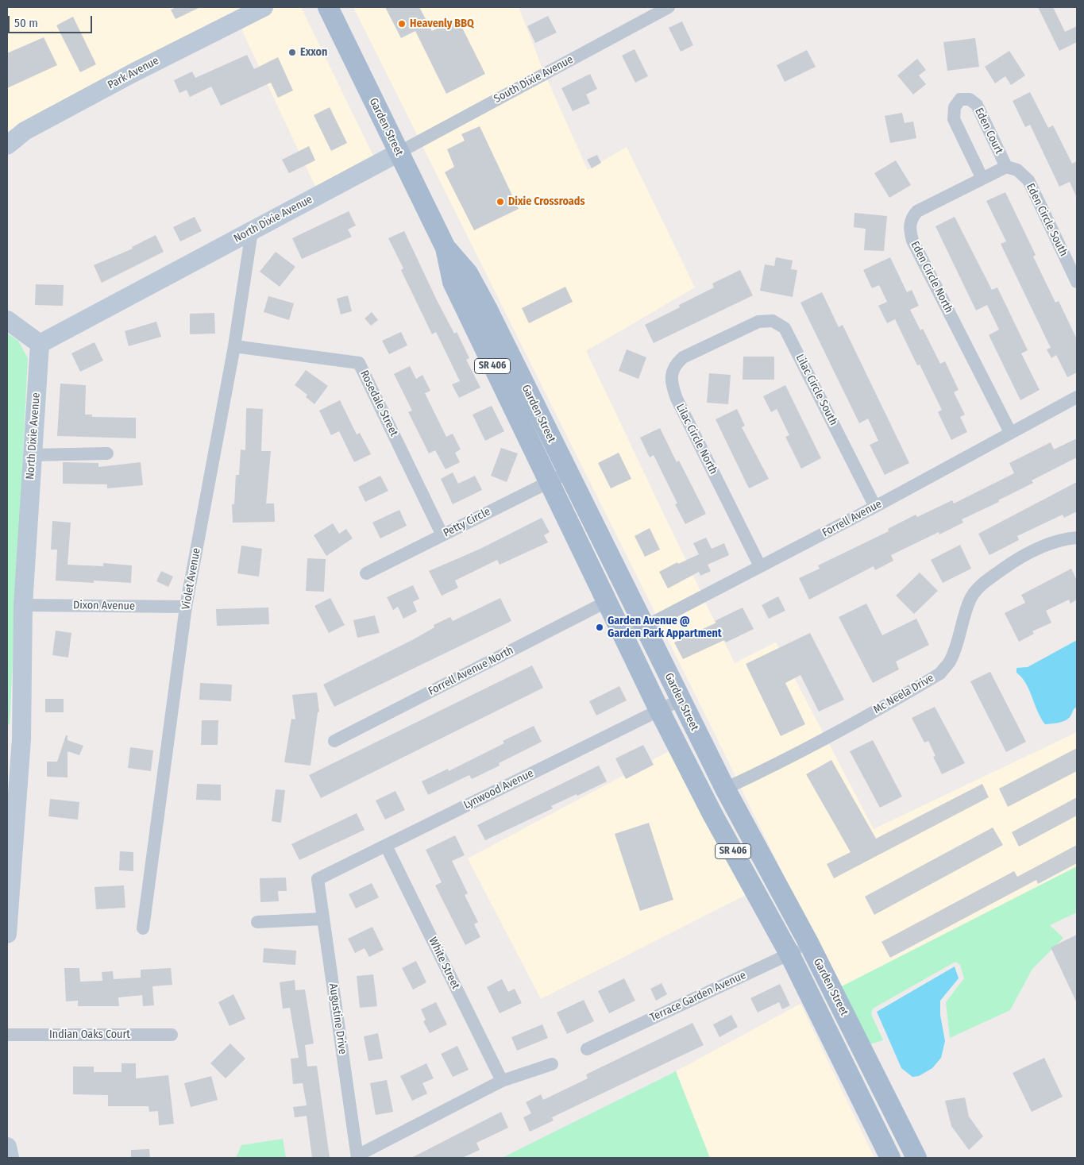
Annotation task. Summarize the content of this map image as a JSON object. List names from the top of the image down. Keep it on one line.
{"streets":{"main road":["Garden Street","SR 406"],"street":["Park Avenue","South Dixie Avenue","Eden Court","North Dixie Avenue","Eden Circle South","Eden Circle North","Lilac Circle South","Rosedale Street","Lilac Circle North","Forrell Avenue","Petty Circle","Violet Avenue","Dixon Avenue","Forrell Avenue North","Mc Neela Drive","Lynwood Avenue","White Street","Terrace Garden Avenue","Augustine Drive","Indian Oaks Court"]},"crossings":[["South Dixie Avenue","Garden Street"],["South Dixie Avenue","North Dixie Avenue"],["Garden Street","North Dixie Avenue"],["Garden Street","Forrell Avenue"],["Garden Street","Petty Circle"],["Garden Street","Forrell Avenue North"],["Garden Street","Mc Neela Drive"],["Garden Street","Lynwood Avenue"],["Garden Street","Terrace Garden Avenue"],["Eden Court","Eden Circle South"],["Eden Court","Eden Circle North"],["North Dixie Avenue","Violet Avenue"],["North Dixie Avenue","Dixon Avenue"],["Eden Circle South","Eden Circle North"],["Eden Circle North","Forrell Avenue"],["Lilac Circle South","Lilac Circle North"],["Lilac Circle South","Forrell Avenue"],["Rosedale Street","Petty Circle"],["Rosedale Street","Violet Avenue"],["Lilac Circle North","Forrell Avenue"],["Violet Avenue","Dixon Avenue"],["Lynwood Avenue","White Street"],["Lynwood Avenue","Augustine Drive"]],"places":["Heavenly BBQ","Exxon","Dixie Crossroads","Garden Avenue @ Garden Park Appartment"],"scale_bar":"50 m"}
